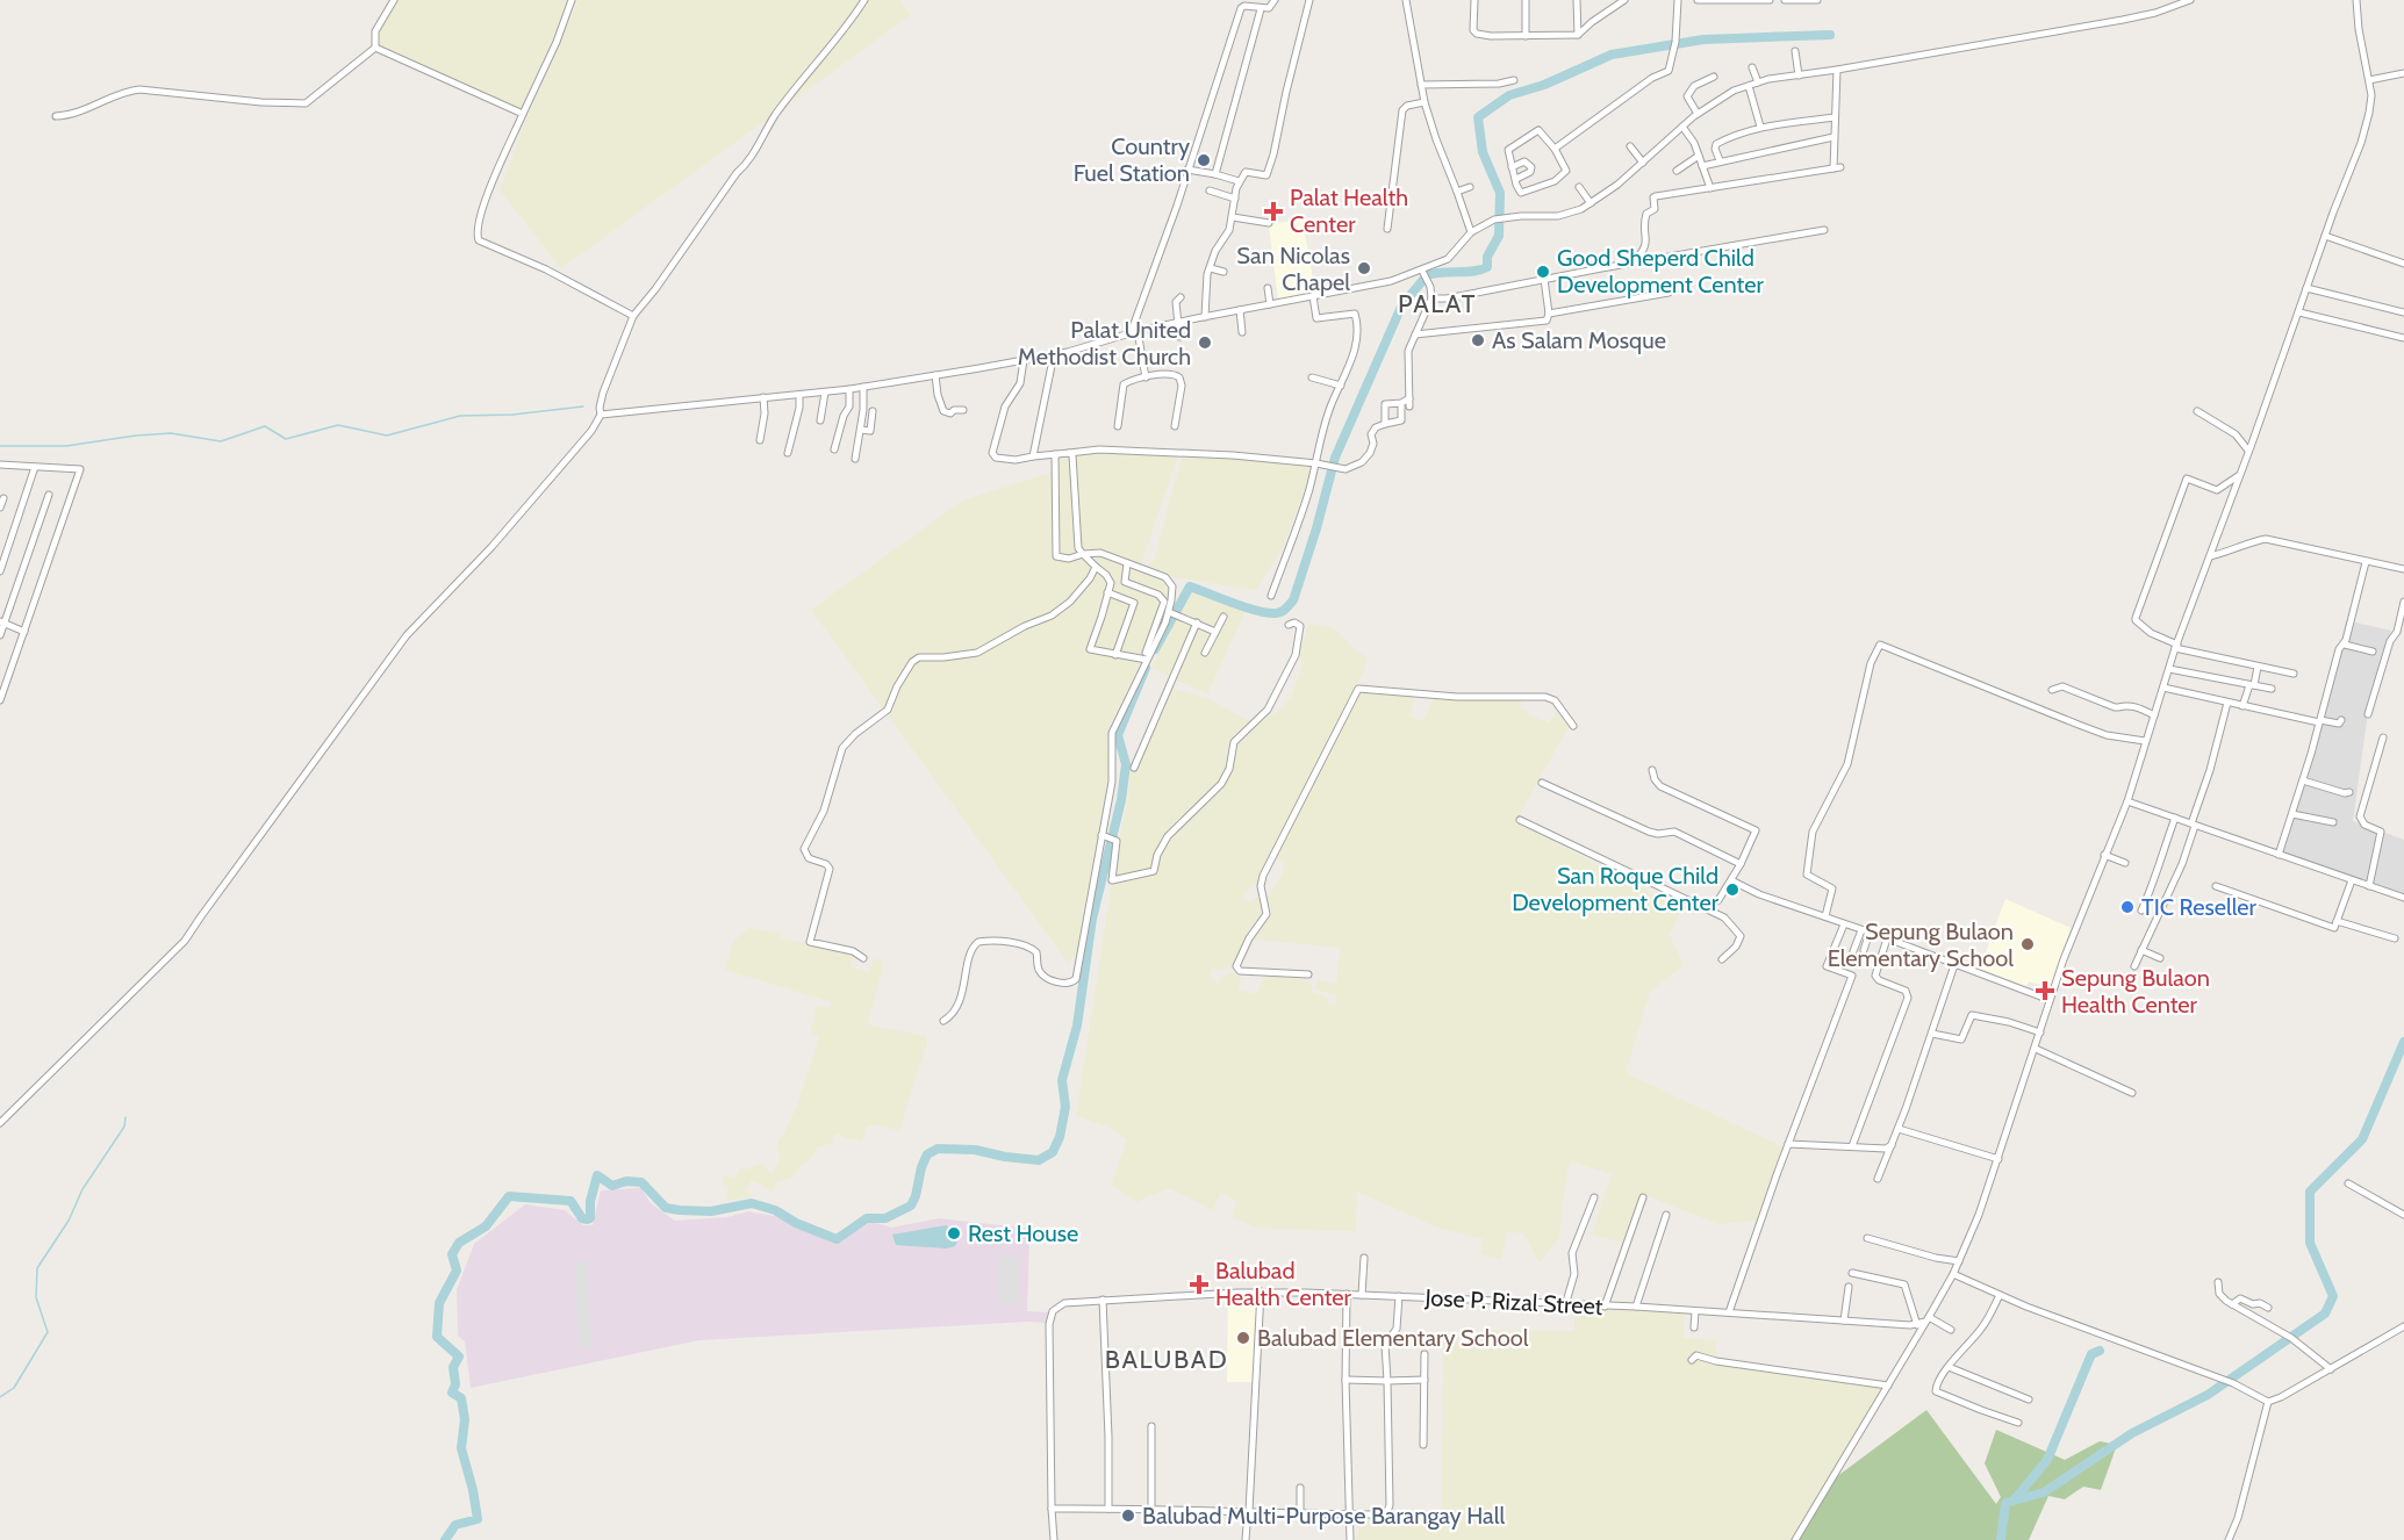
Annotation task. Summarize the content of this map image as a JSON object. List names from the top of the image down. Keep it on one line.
{"streets":{"street":["Jose P. Rizal Street"]},"districts":["PALAT","BALUBAD"],"places":{"other":["Country Fuel Station","San Nicolas Chapel","Good Sheperd Child Development Center","As Salam Mosque","Palat United Methodist Church","San Roque Child Development Center","TIC Reseller","Sepung Bulaon Elementary School","Rest House","Balubad Elementary School","Balubad Multi-Purpose Barangay Hall"],"health":["Palat Health Center","Sepung Bulaon Health Center","Balubad Health Center"]}}
